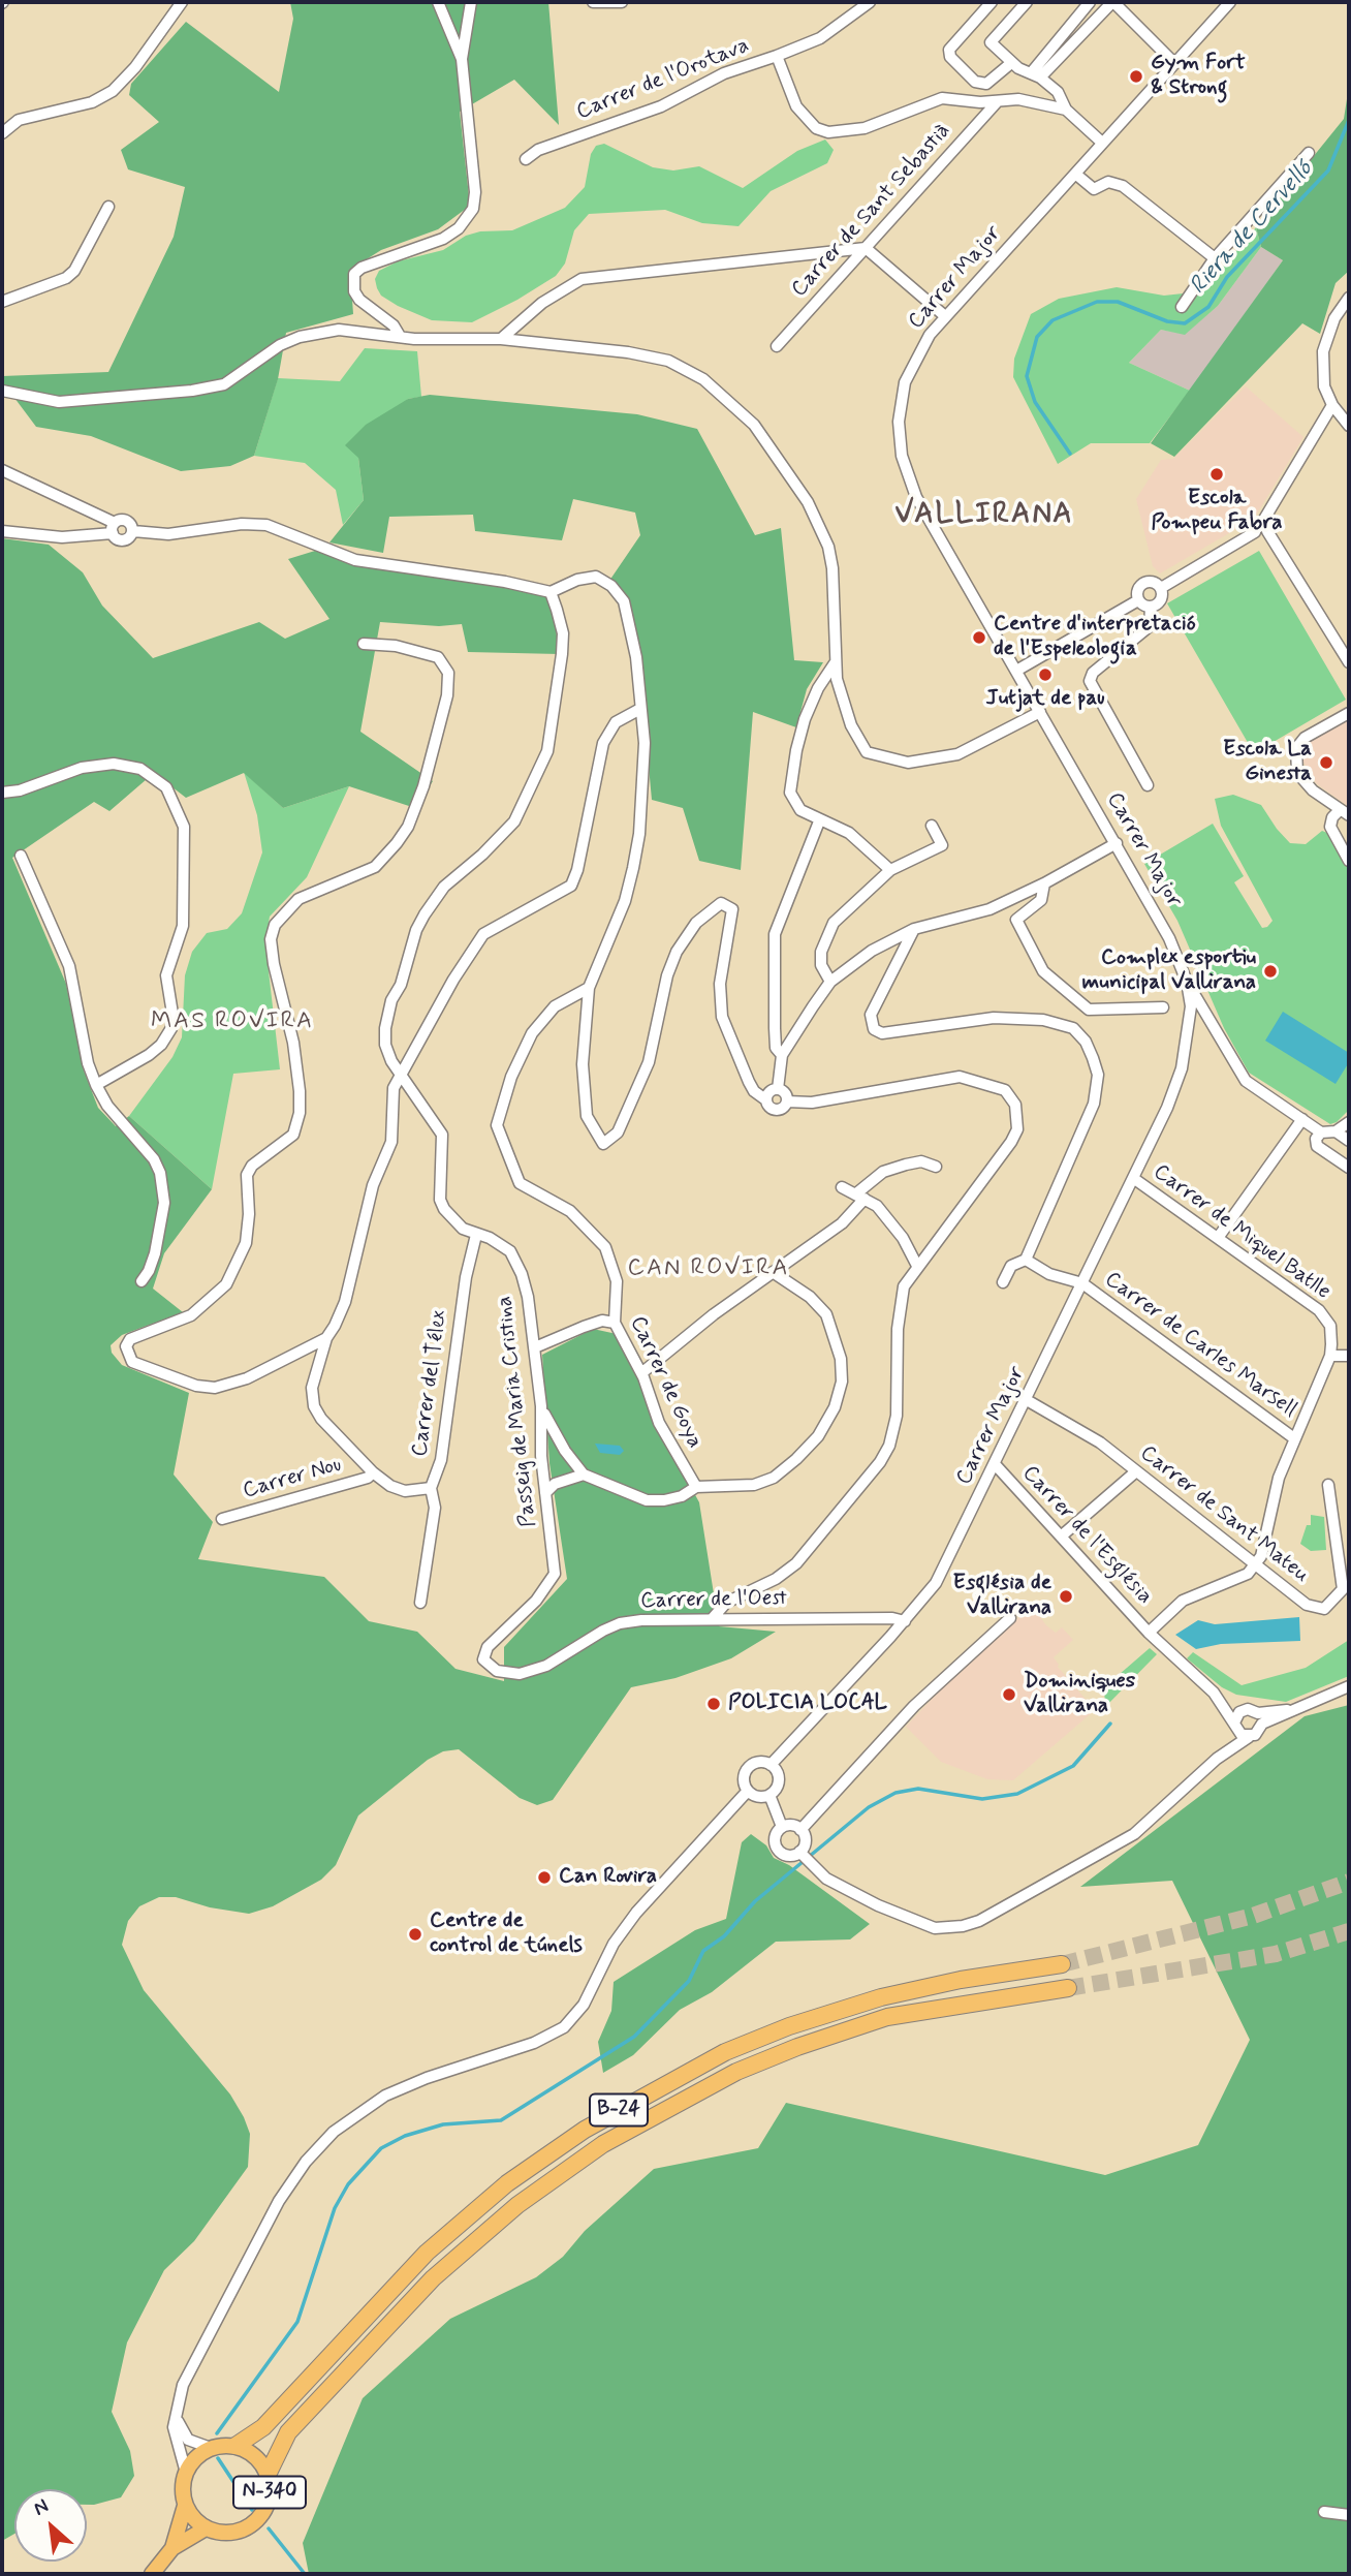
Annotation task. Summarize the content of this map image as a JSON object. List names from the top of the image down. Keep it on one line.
{"streets":{"highway":["B-24"],"main road":["N-340"],"street":["Carrer de l'Orotava","Carrer de Sant Sebastià","Carrer Major","Carrer de Miquel Batlle","Carrer de Carles Marsell","Carrer de Goya","Carrer del Télex","Passeig de Maria Cristina","Carrer Nou","Carrer de Sant Mateu","Carrer de l'Església","Carrer de l'Oest"]},"crossings":[["Carrer Major","Carrer de Miquel Batlle"],["Carrer Major","Carrer de Carles Marsell"],["Carrer Major","Carrer de Sant Mateu"],["Carrer Major","Carrer de l'Església"],["Carrer Major","Carrer de l'Oest"],["Carrer del Télex","Passeig de Maria Cristina"],["Carrer del Télex","Carrer Nou"],["Passeig de Maria Cristina","Carrer de l'Oest"],["B-24","N-340"]],"districts":["VALLIRANA","MAS ROVIRA","CAN ROVIRA"],"water":["Riera de Cervelló"],"places":["Gym Fort & Strong","Escola Pompeu Fabra","Centre d'interpretació de l'Espeleologia","Jutjat de pau","Escola La Ginesta","Complex esportiu municipal Vallirana","Església de Vallirana","Dominiques Vallirana","POLICIA LOCAL","Can Rovira","Centre de control de túnels"],"north":"top left"}
